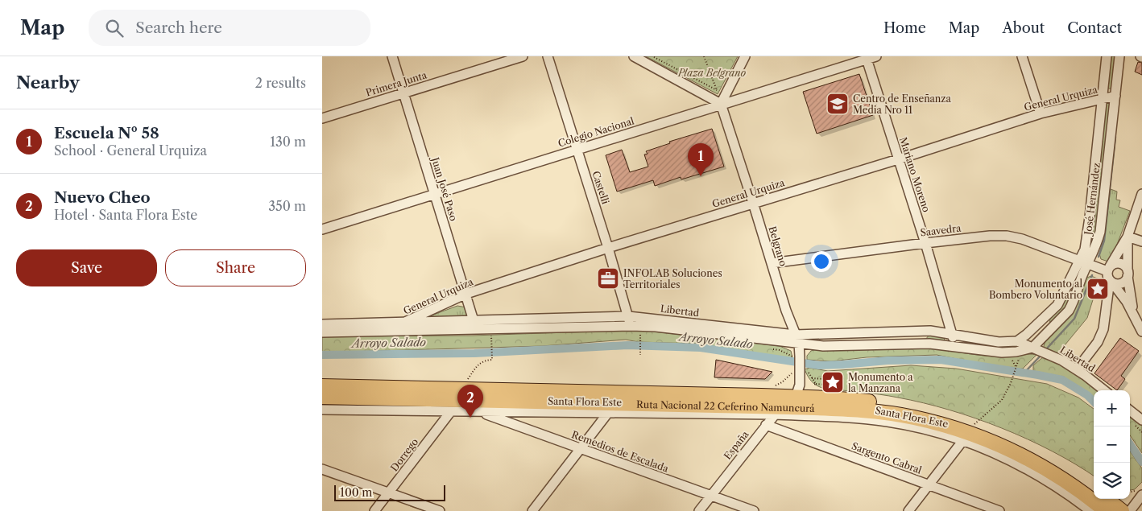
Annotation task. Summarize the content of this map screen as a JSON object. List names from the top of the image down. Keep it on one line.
{"streets":{"highway":["Ruta Nacional 22 Ceferino Namuncurá"],"street":["Primera Junta","General Urquiza","Colegio Nacional","Mariano Moreno","Castelli","Juan José Paso","José Hernández","Saavedra","Belgrano","Libertad","Santa Flora Este","España","Remedios de Escalada","Dorrego","Sargento Cabral"]},"crossings":[["Primera Junta","Juan José Paso"],["General Urquiza","Mariano Moreno"],["General Urquiza","Castelli"],["General Urquiza","Juan José Paso"],["General Urquiza","José Hernández"],["General Urquiza","Belgrano"],["General Urquiza","Libertad"],["Colegio Nacional","Mariano Moreno"],["Colegio Nacional","Castelli"],["Colegio Nacional","Juan José Paso"],["Colegio Nacional","Belgrano"],["Mariano Moreno","Saavedra"],["Mariano Moreno","Libertad"],["Castelli","Libertad"],["Juan José Paso","Libertad"],["José Hernández","Saavedra"],["José Hernández","Libertad"],["Saavedra","Belgrano"],["Belgrano","Libertad"],["Belgrano","Ruta Nacional 22 Ceferino Namuncurá"],["Belgrano","España"],["Santa Flora Este","Ruta Nacional 22 Ceferino Namuncurá"],["Santa Flora Este","España"],["Santa Flora Este","Remedios de Escalada"],["Santa Flora Este","Dorrego"],["Ruta Nacional 22 Ceferino Namuncurá","España"],["España","Remedios de Escalada"],["España","Sargento Cabral"]],"water":["Arroyo Salado"],"parks":["Plaza Belgrano"],"places":{"school or university":["Centro de Enseñanza Media Nro 11"],"office":["INFOLAB Soluciones Territoriales"],"place":["Monumento al Bombero Voluntario","Monumento a la Manzana"]},"scale_bar":"100 m","page":{"header":"Map","search":"Search here","nav":["Home","Map","About","Contact"],"heading":["Nearby","2 results"],"list":[{"mark":"1","name":"Escuela Nº 58","note":"School · General Urquiza","value":"130 m"},{"mark":"2","name":"Nuevo Cheo","note":"Hotel · Santa Flora Este","value":"350 m"}],"pins":["1","2"],"buttons":["Save","Share"],"map_buttons":["+","−"],"scale":"100 m"}}
